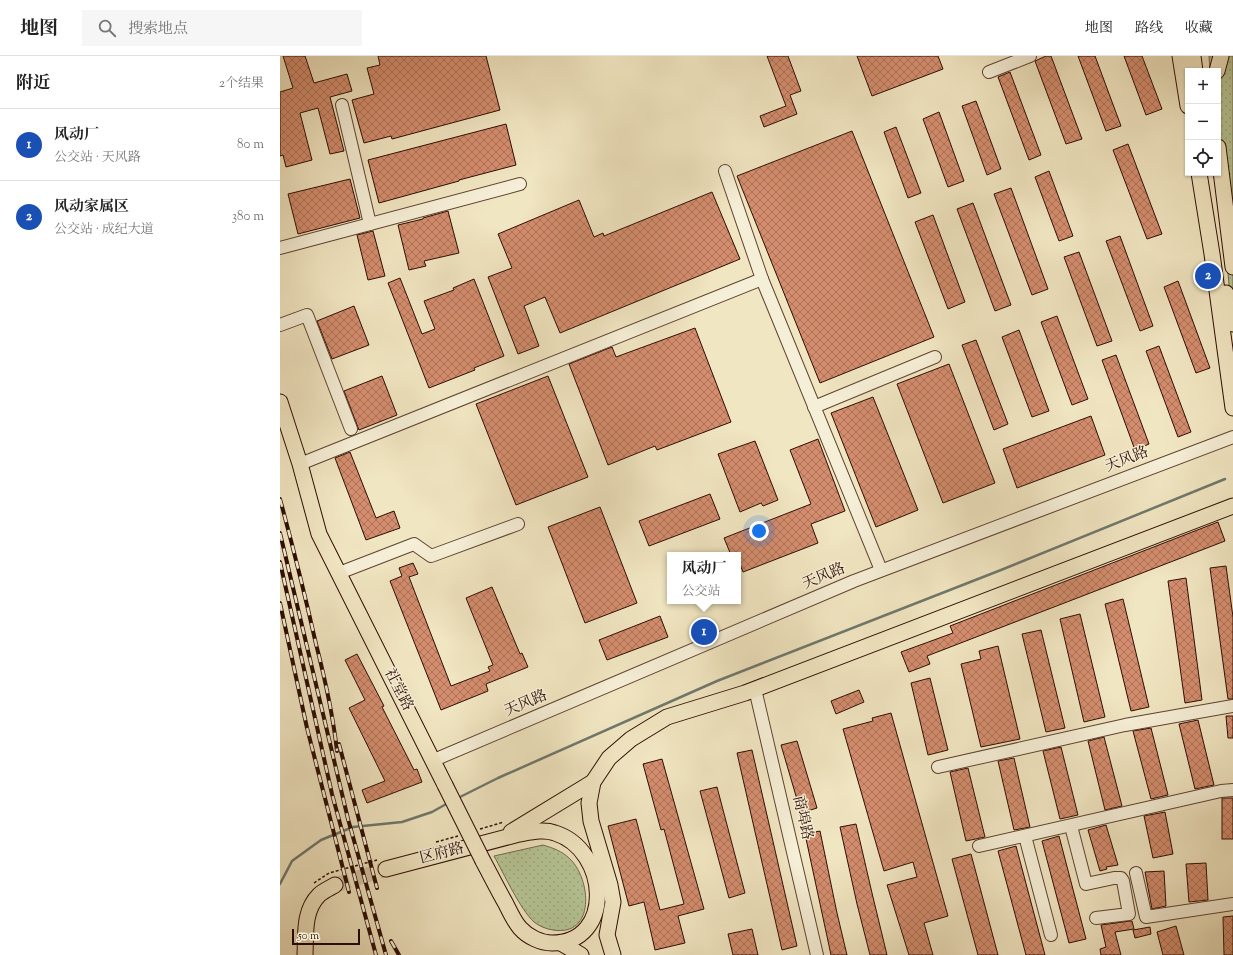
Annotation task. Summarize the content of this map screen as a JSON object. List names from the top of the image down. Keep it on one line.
{"streets":{"main road":["社堂路","区府路"],"street":["天风路","商埠路"]},"crossings":[["天风路","社堂路"]],"scale_bar":"50 m","page":{"header":"地图","search":"搜索地点","nav":["地图","路线","收藏"],"heading":["附近","2个结果"],"map_buttons":["+","−"],"list":[{"mark":"1","name":"风动厂","note":"公交站 · 天风路","value":"80 m"},{"mark":"2","name":"风动家属区","note":"公交站 · 成纪大道","value":"380 m"}],"pins":["2","1"],"popup":["风动厂","公交站"],"scale":"50 m"}}
